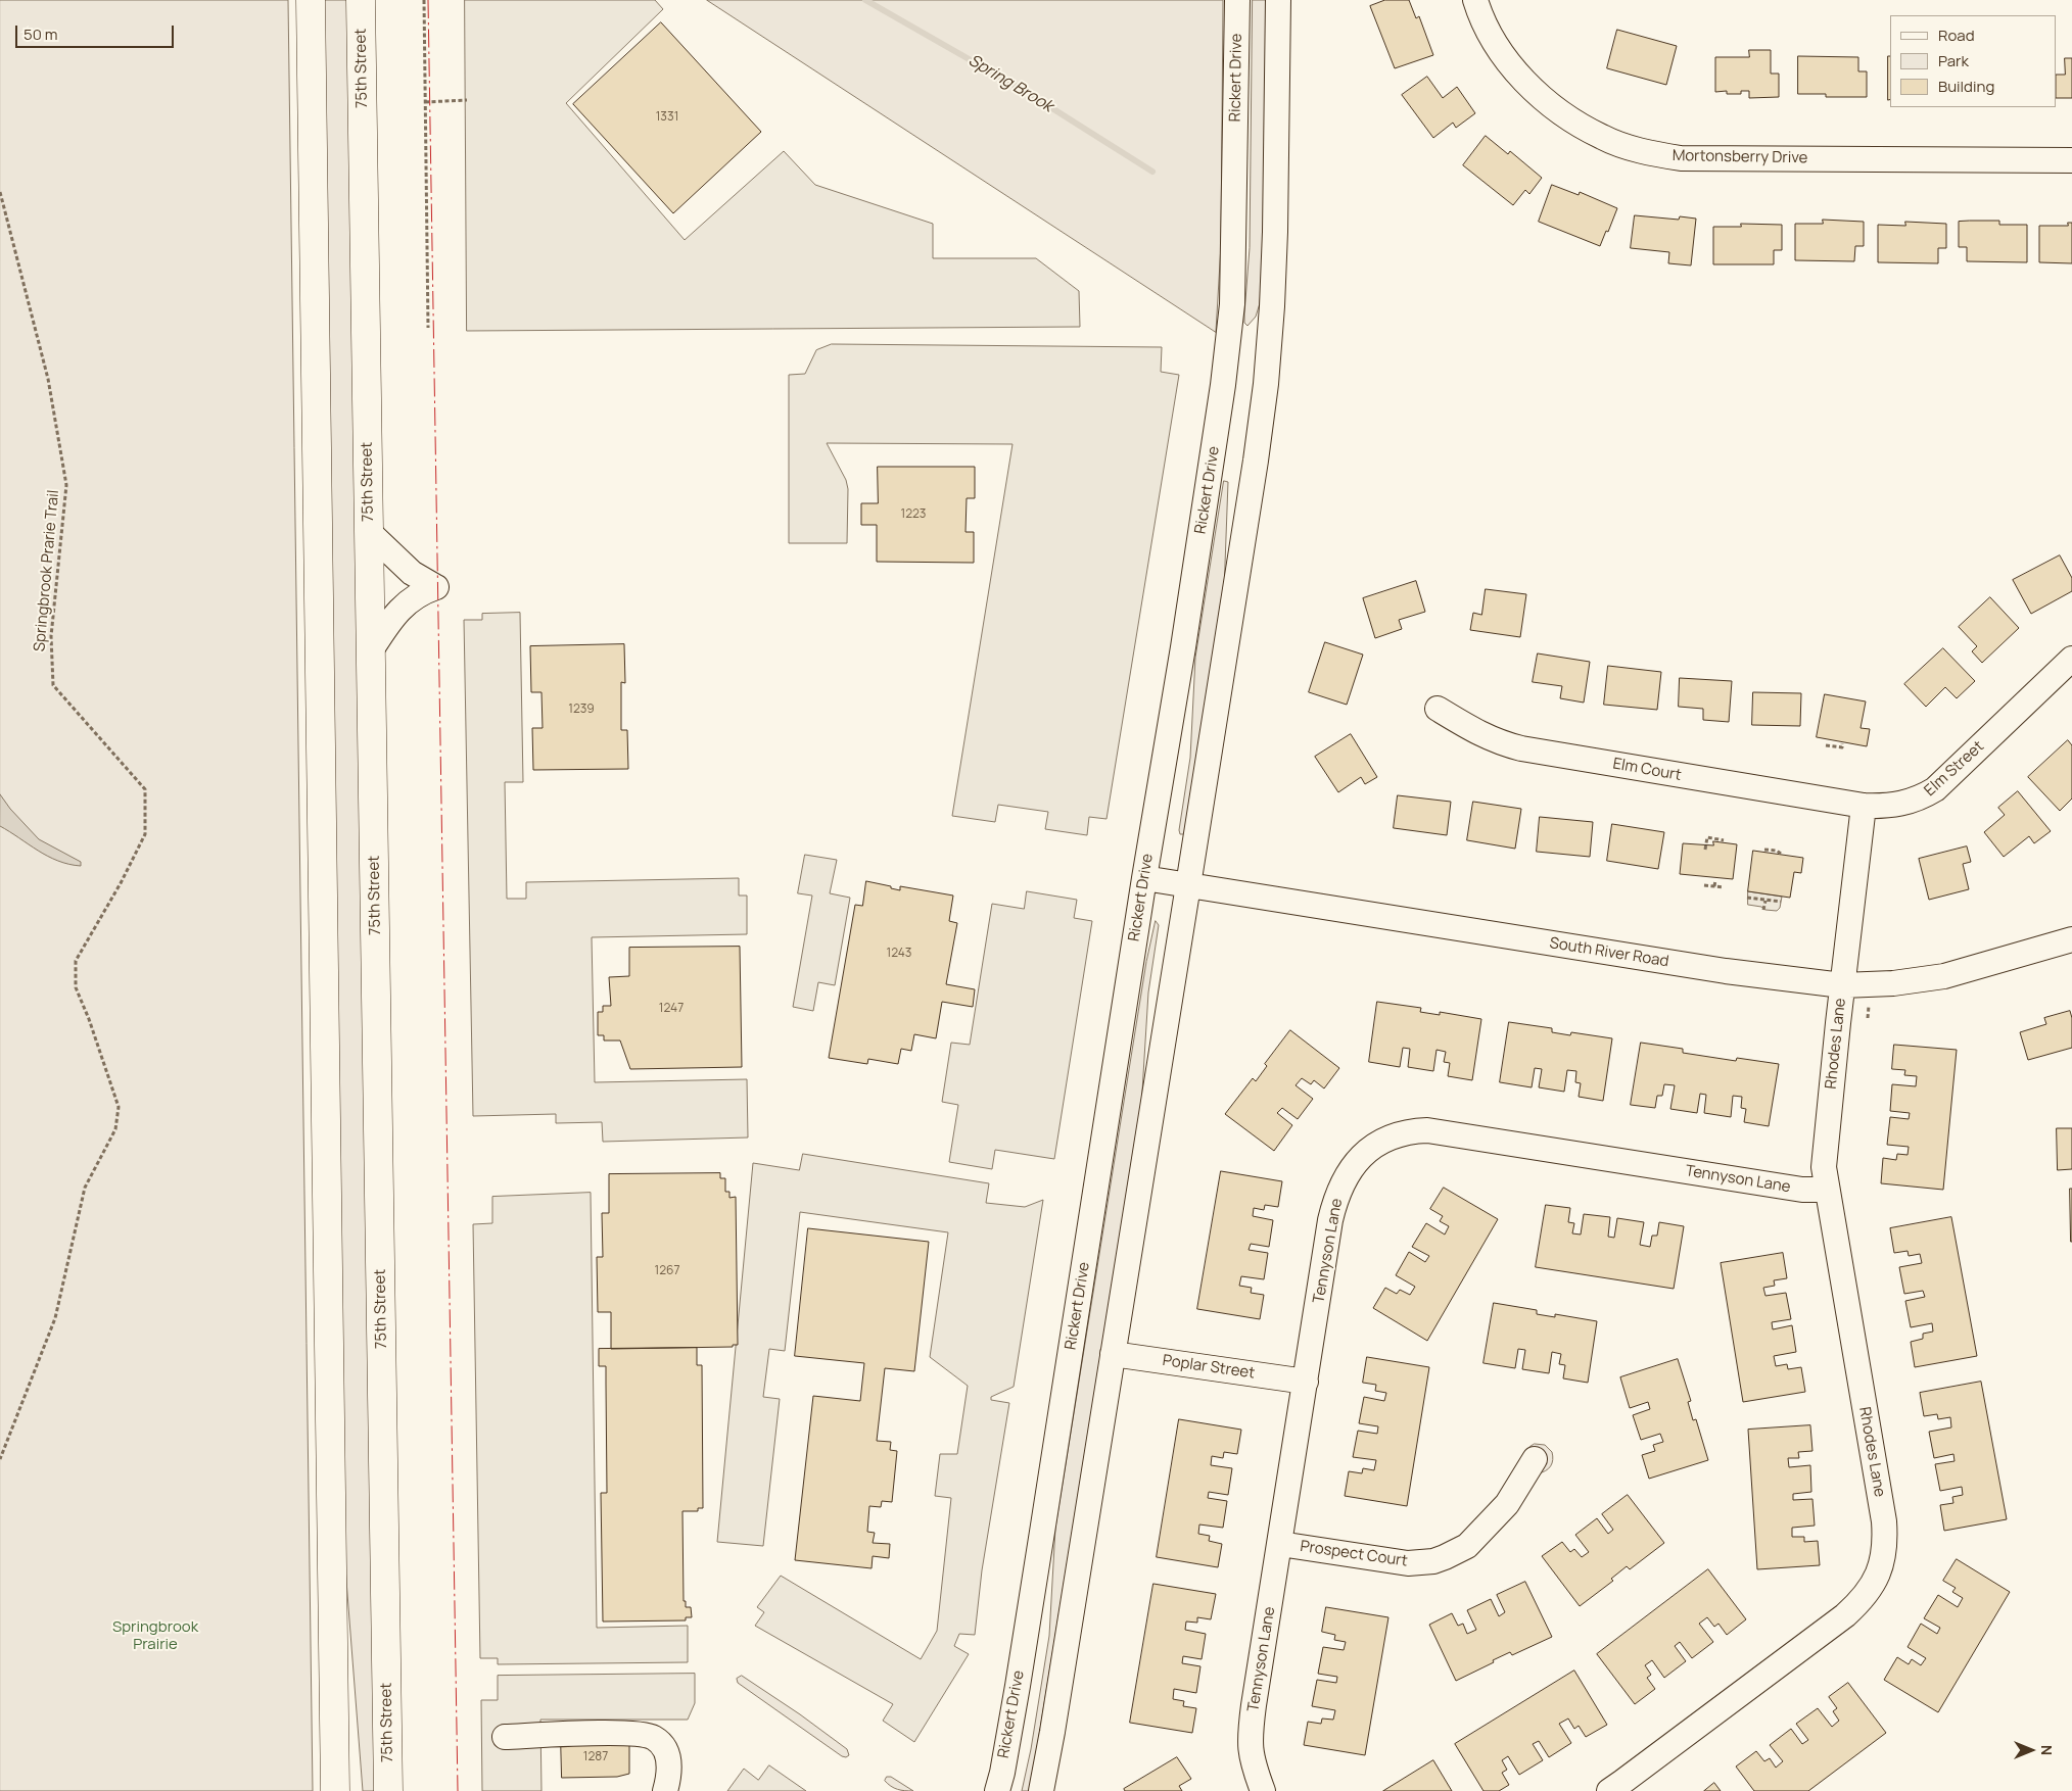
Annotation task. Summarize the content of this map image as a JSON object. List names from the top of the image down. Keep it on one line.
{"streets":{"main road":["75th Street"],"street":["Rickert Drive","Mortonsberry Drive","Elm Street","Elm Court","South River Road","Rhodes Lane","Tennyson Lane","Poplar Street","Prospect Court"],"path":["Springbrook Prarie Trail"]},"crossings":[["Rickert Drive","South River Road"],["Elm Street","Elm Court"],["South River Road","Rhodes Lane"],["Rhodes Lane","Tennyson Lane"],["Tennyson Lane","Poplar Street"],["Tennyson Lane","Prospect Court"]],"water":["Spring Brook"],"parks":["Springbrook Prairie"],"house_numbers":["1331","1223","1239","1243","1247","1267","1287"],"legend":["Road","Park","Building"],"scale_bar":"50 m","north":"right"}
